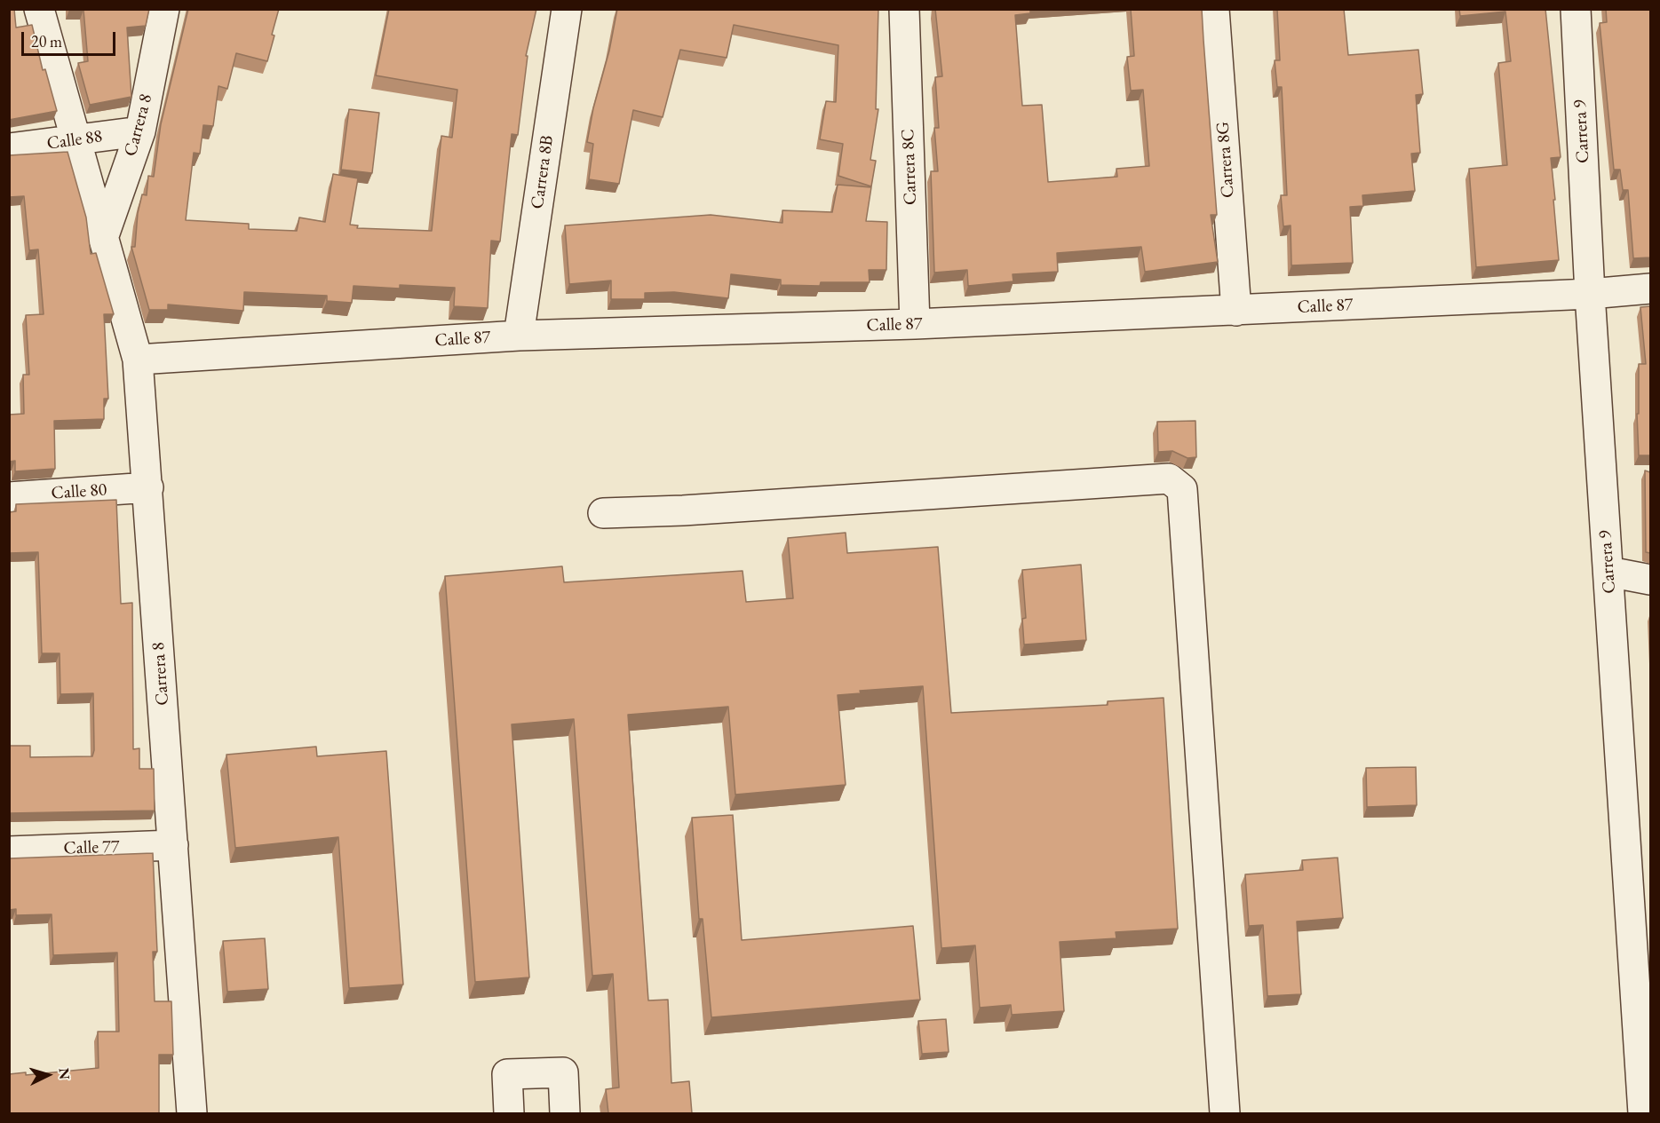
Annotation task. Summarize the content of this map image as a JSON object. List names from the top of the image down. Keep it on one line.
{"streets":{"street":["Carrera 8","Carrera 9","Calle 88","Carrera 8G","Carrera 8C","Carrera 8B","Calle 87","Calle 80","Calle 77"]},"crossings":[["Carrera 8","Calle 88"],["Carrera 8","Calle 87"],["Carrera 8","Calle 80"],["Carrera 8","Calle 77"],["Carrera 9","Calle 87"],["Carrera 8G","Calle 87"],["Carrera 8C","Calle 87"],["Carrera 8B","Calle 87"]],"scale_bar":"20 m","north":"right"}
